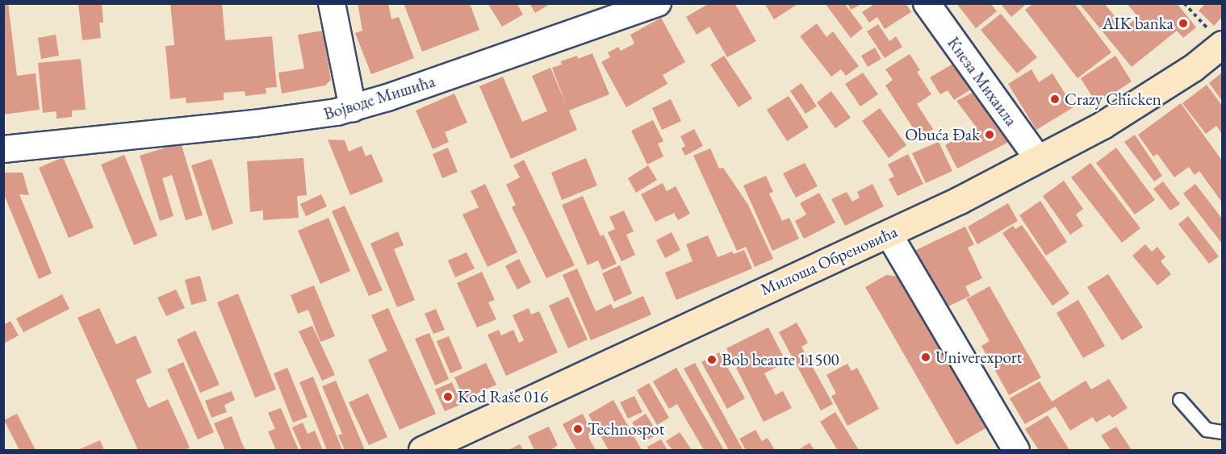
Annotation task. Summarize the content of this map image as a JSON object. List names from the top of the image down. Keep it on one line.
{"streets":{"street":["Кнеза Михаила","Војводе Мишића","Милоша Обреновића"]},"crossings":[["Кнеза Михаила","Милоша Обреновића"]],"places":["AIK banka","Crazy Chicken","Obuća Đak","Univerexport","Bob beaute 11500","Kod Raše 016","Technospot"]}
